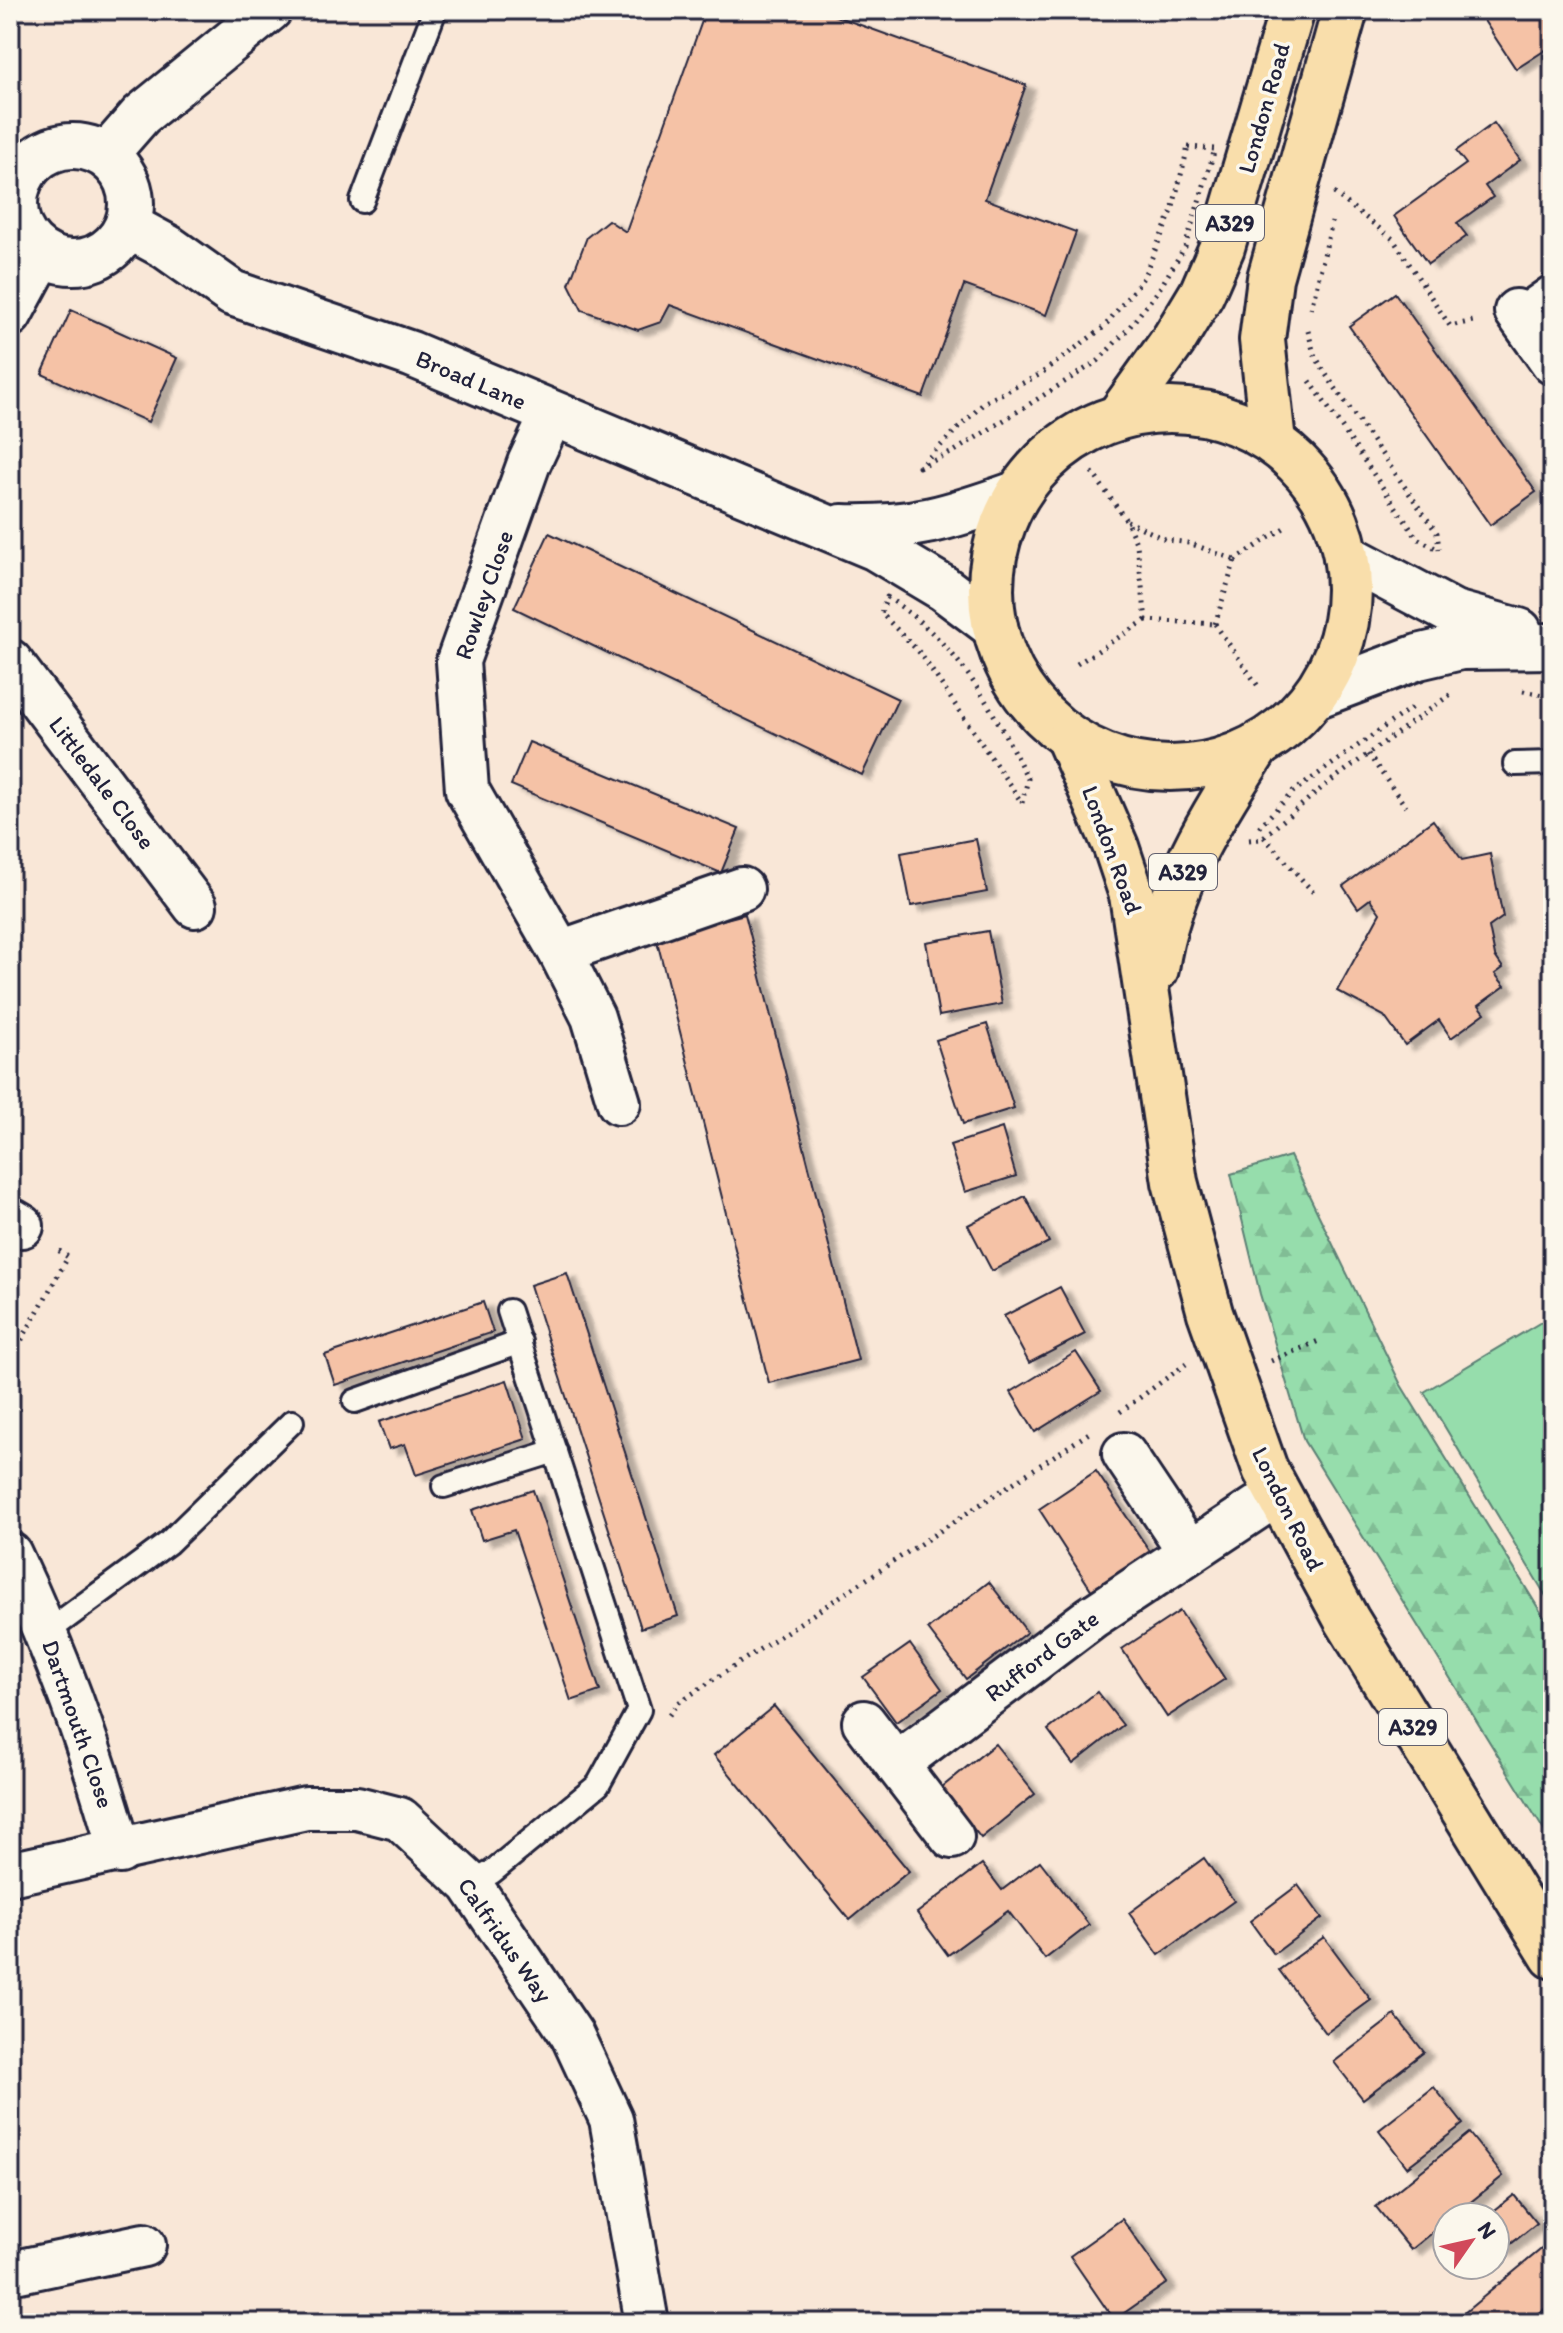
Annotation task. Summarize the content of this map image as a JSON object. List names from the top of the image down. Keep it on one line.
{"streets":{"main road":["London Road","A329"],"street":["Broad Lane","Rowley Close","Littledale Close","Rufford Gate","Dartmouth Close","Calfridus Way"]},"crossings":[["London Road","A329"],["London Road","Rufford Gate"],["A329","Broad Lane"],["Broad Lane","Rowley Close"],["Dartmouth Close","Calfridus Way"]],"north":"top right"}
